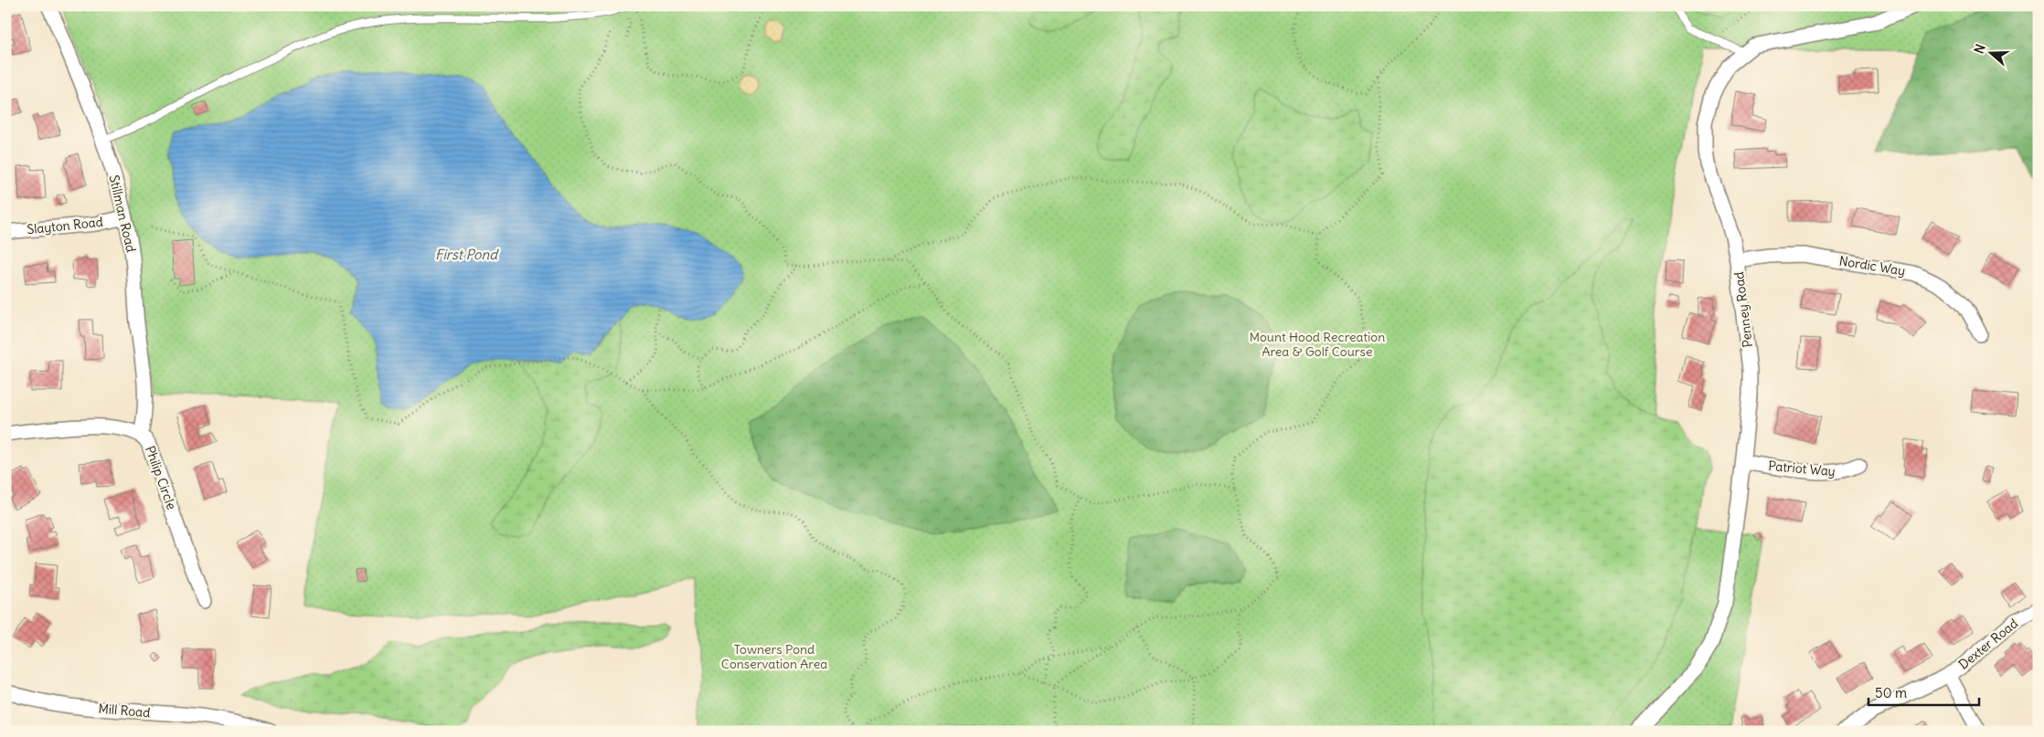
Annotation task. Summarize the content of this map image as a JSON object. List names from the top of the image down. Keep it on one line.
{"streets":{"street":["Stillman Road","Slayton Road","Nordic Way","Penney Road","Patriot Way","Philip Circle","Dexter Road","Mill Road"]},"crossings":[["Stillman Road","Slayton Road"],["Stillman Road","Philip Circle"],["Nordic Way","Penney Road"],["Penney Road","Patriot Way"]],"water":["First Pond"],"parks":["Mount Hood Recreation Area & Golf Course","Towners Pond Conservation Area"],"scale_bar":"50 m","north":"left"}
